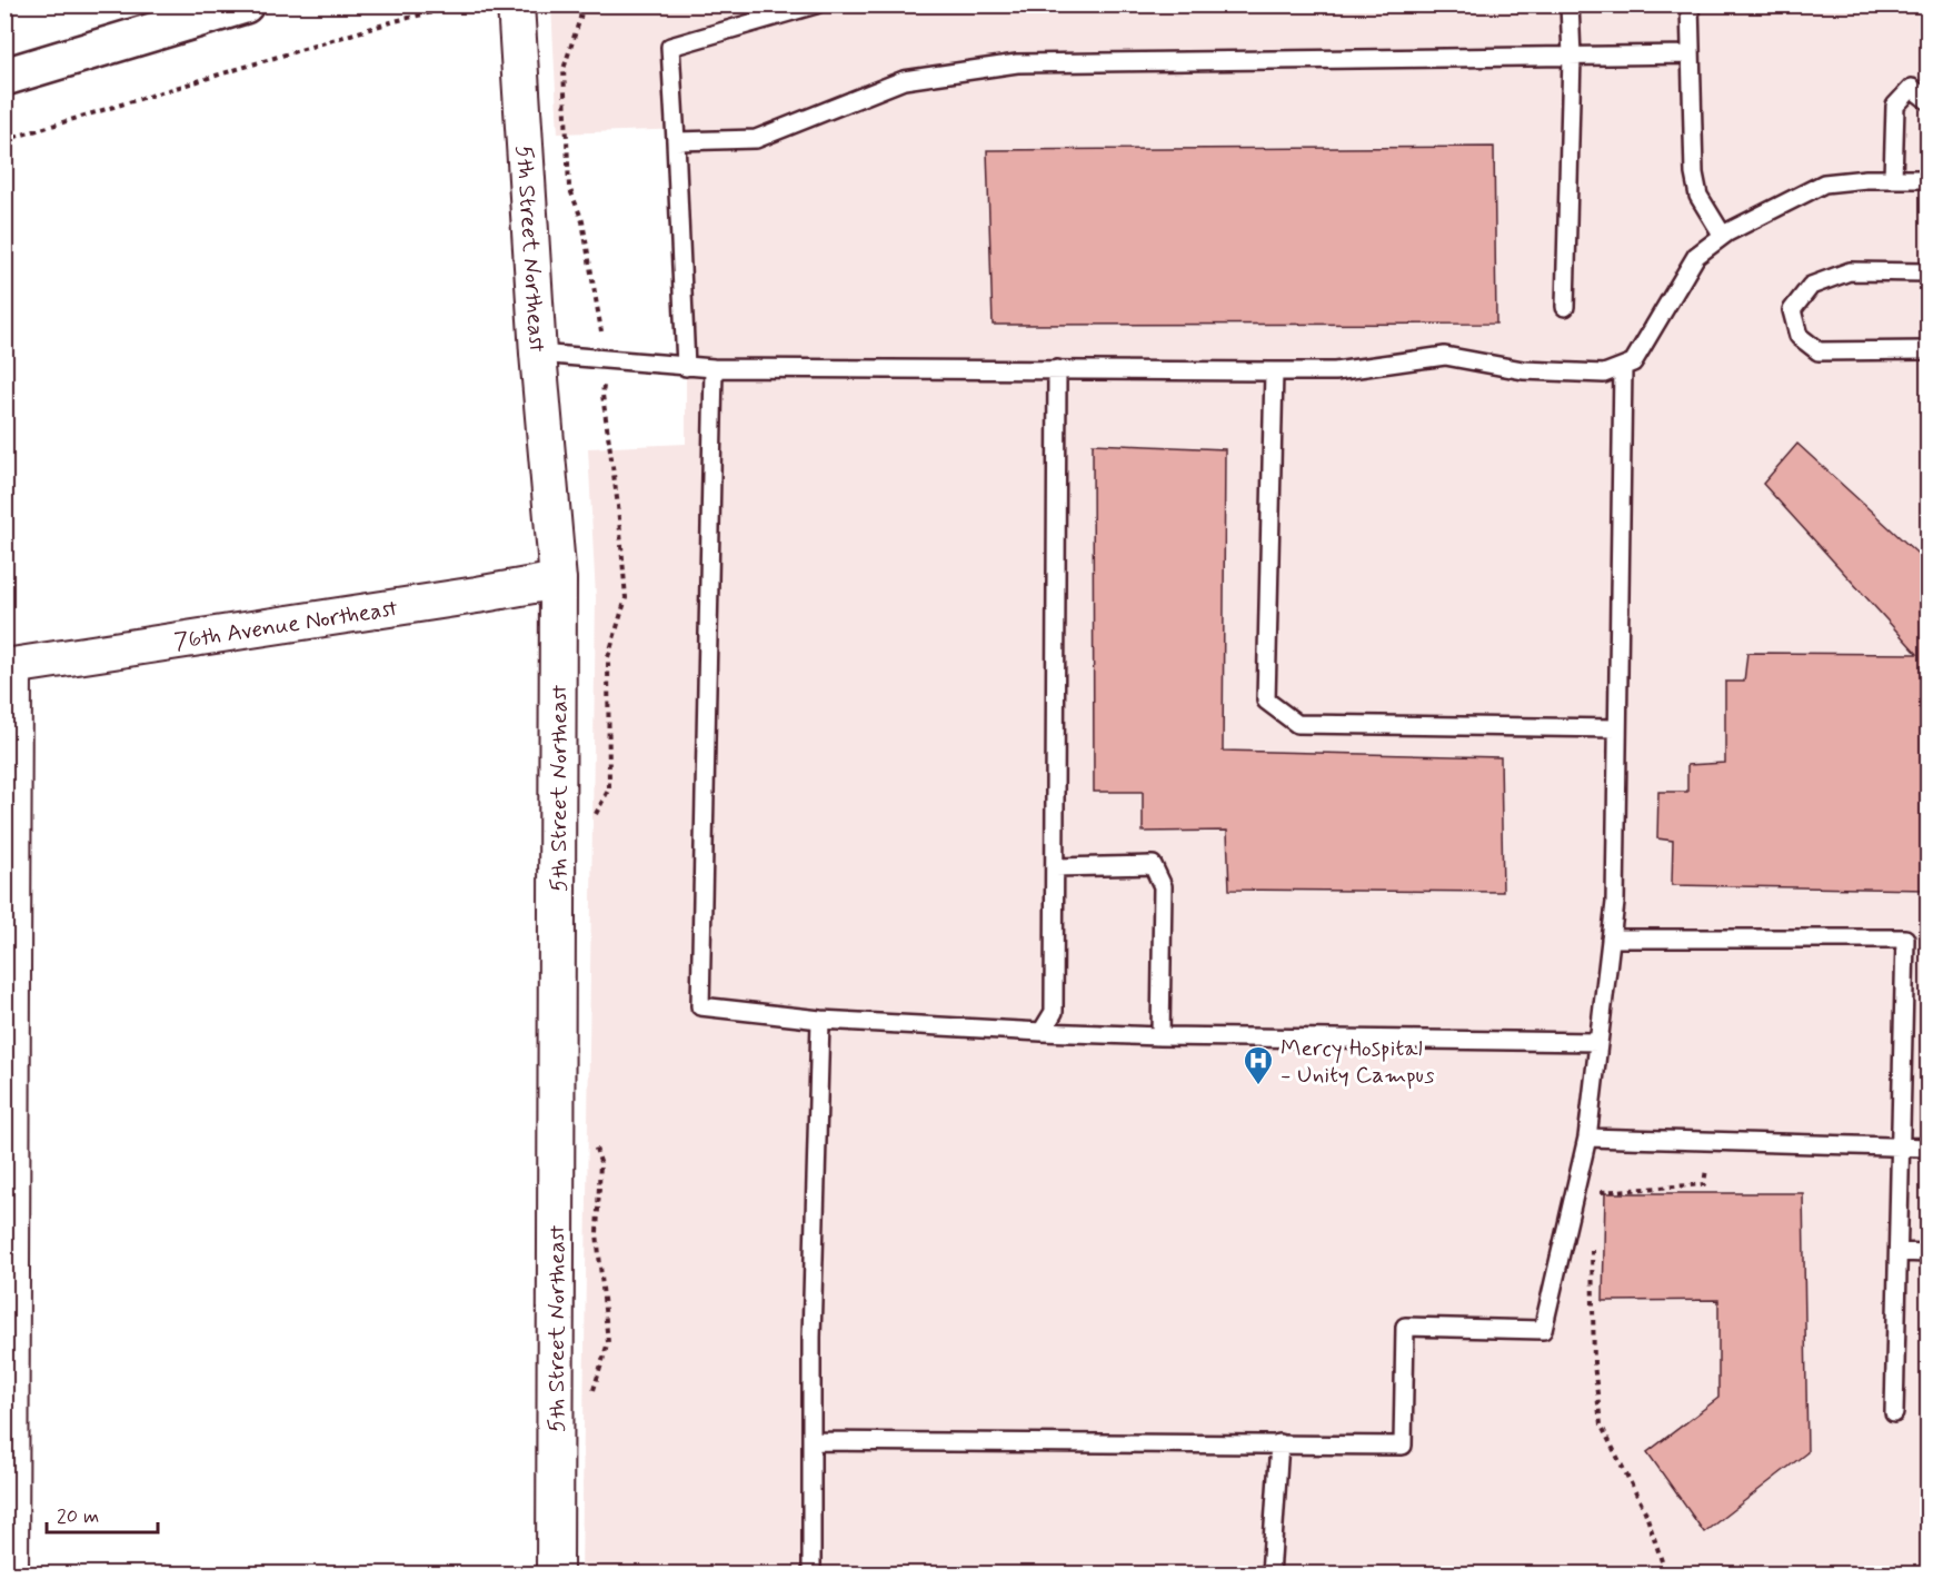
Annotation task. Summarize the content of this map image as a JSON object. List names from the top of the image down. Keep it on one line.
{"streets":{"street":["5th Street Northeast","76th Avenue Northeast"]},"crossings":[["5th Street Northeast","76th Avenue Northeast"]],"places":{"hospital":["Mercy Hospital - Unity Campus"]},"scale_bar":"20 m"}
